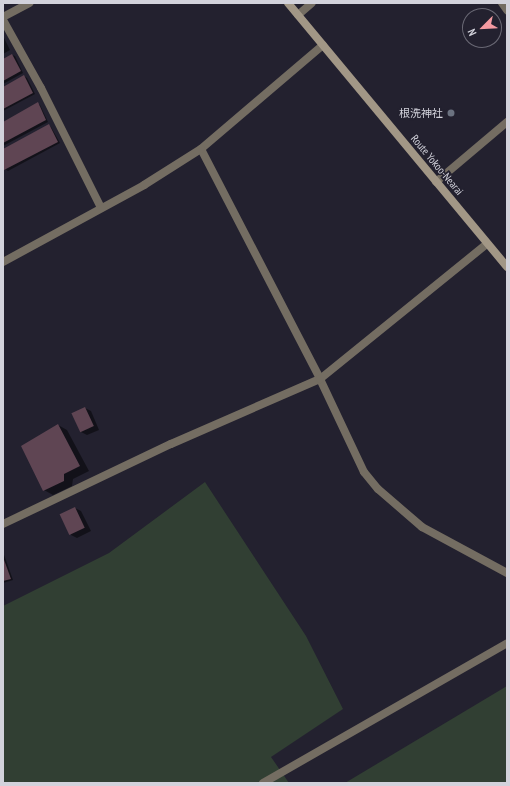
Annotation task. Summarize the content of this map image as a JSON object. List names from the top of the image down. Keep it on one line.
{"streets":{"main road":["Route Yokoo-Nearai"]},"places":["根洗神社"],"north":"bottom left"}
